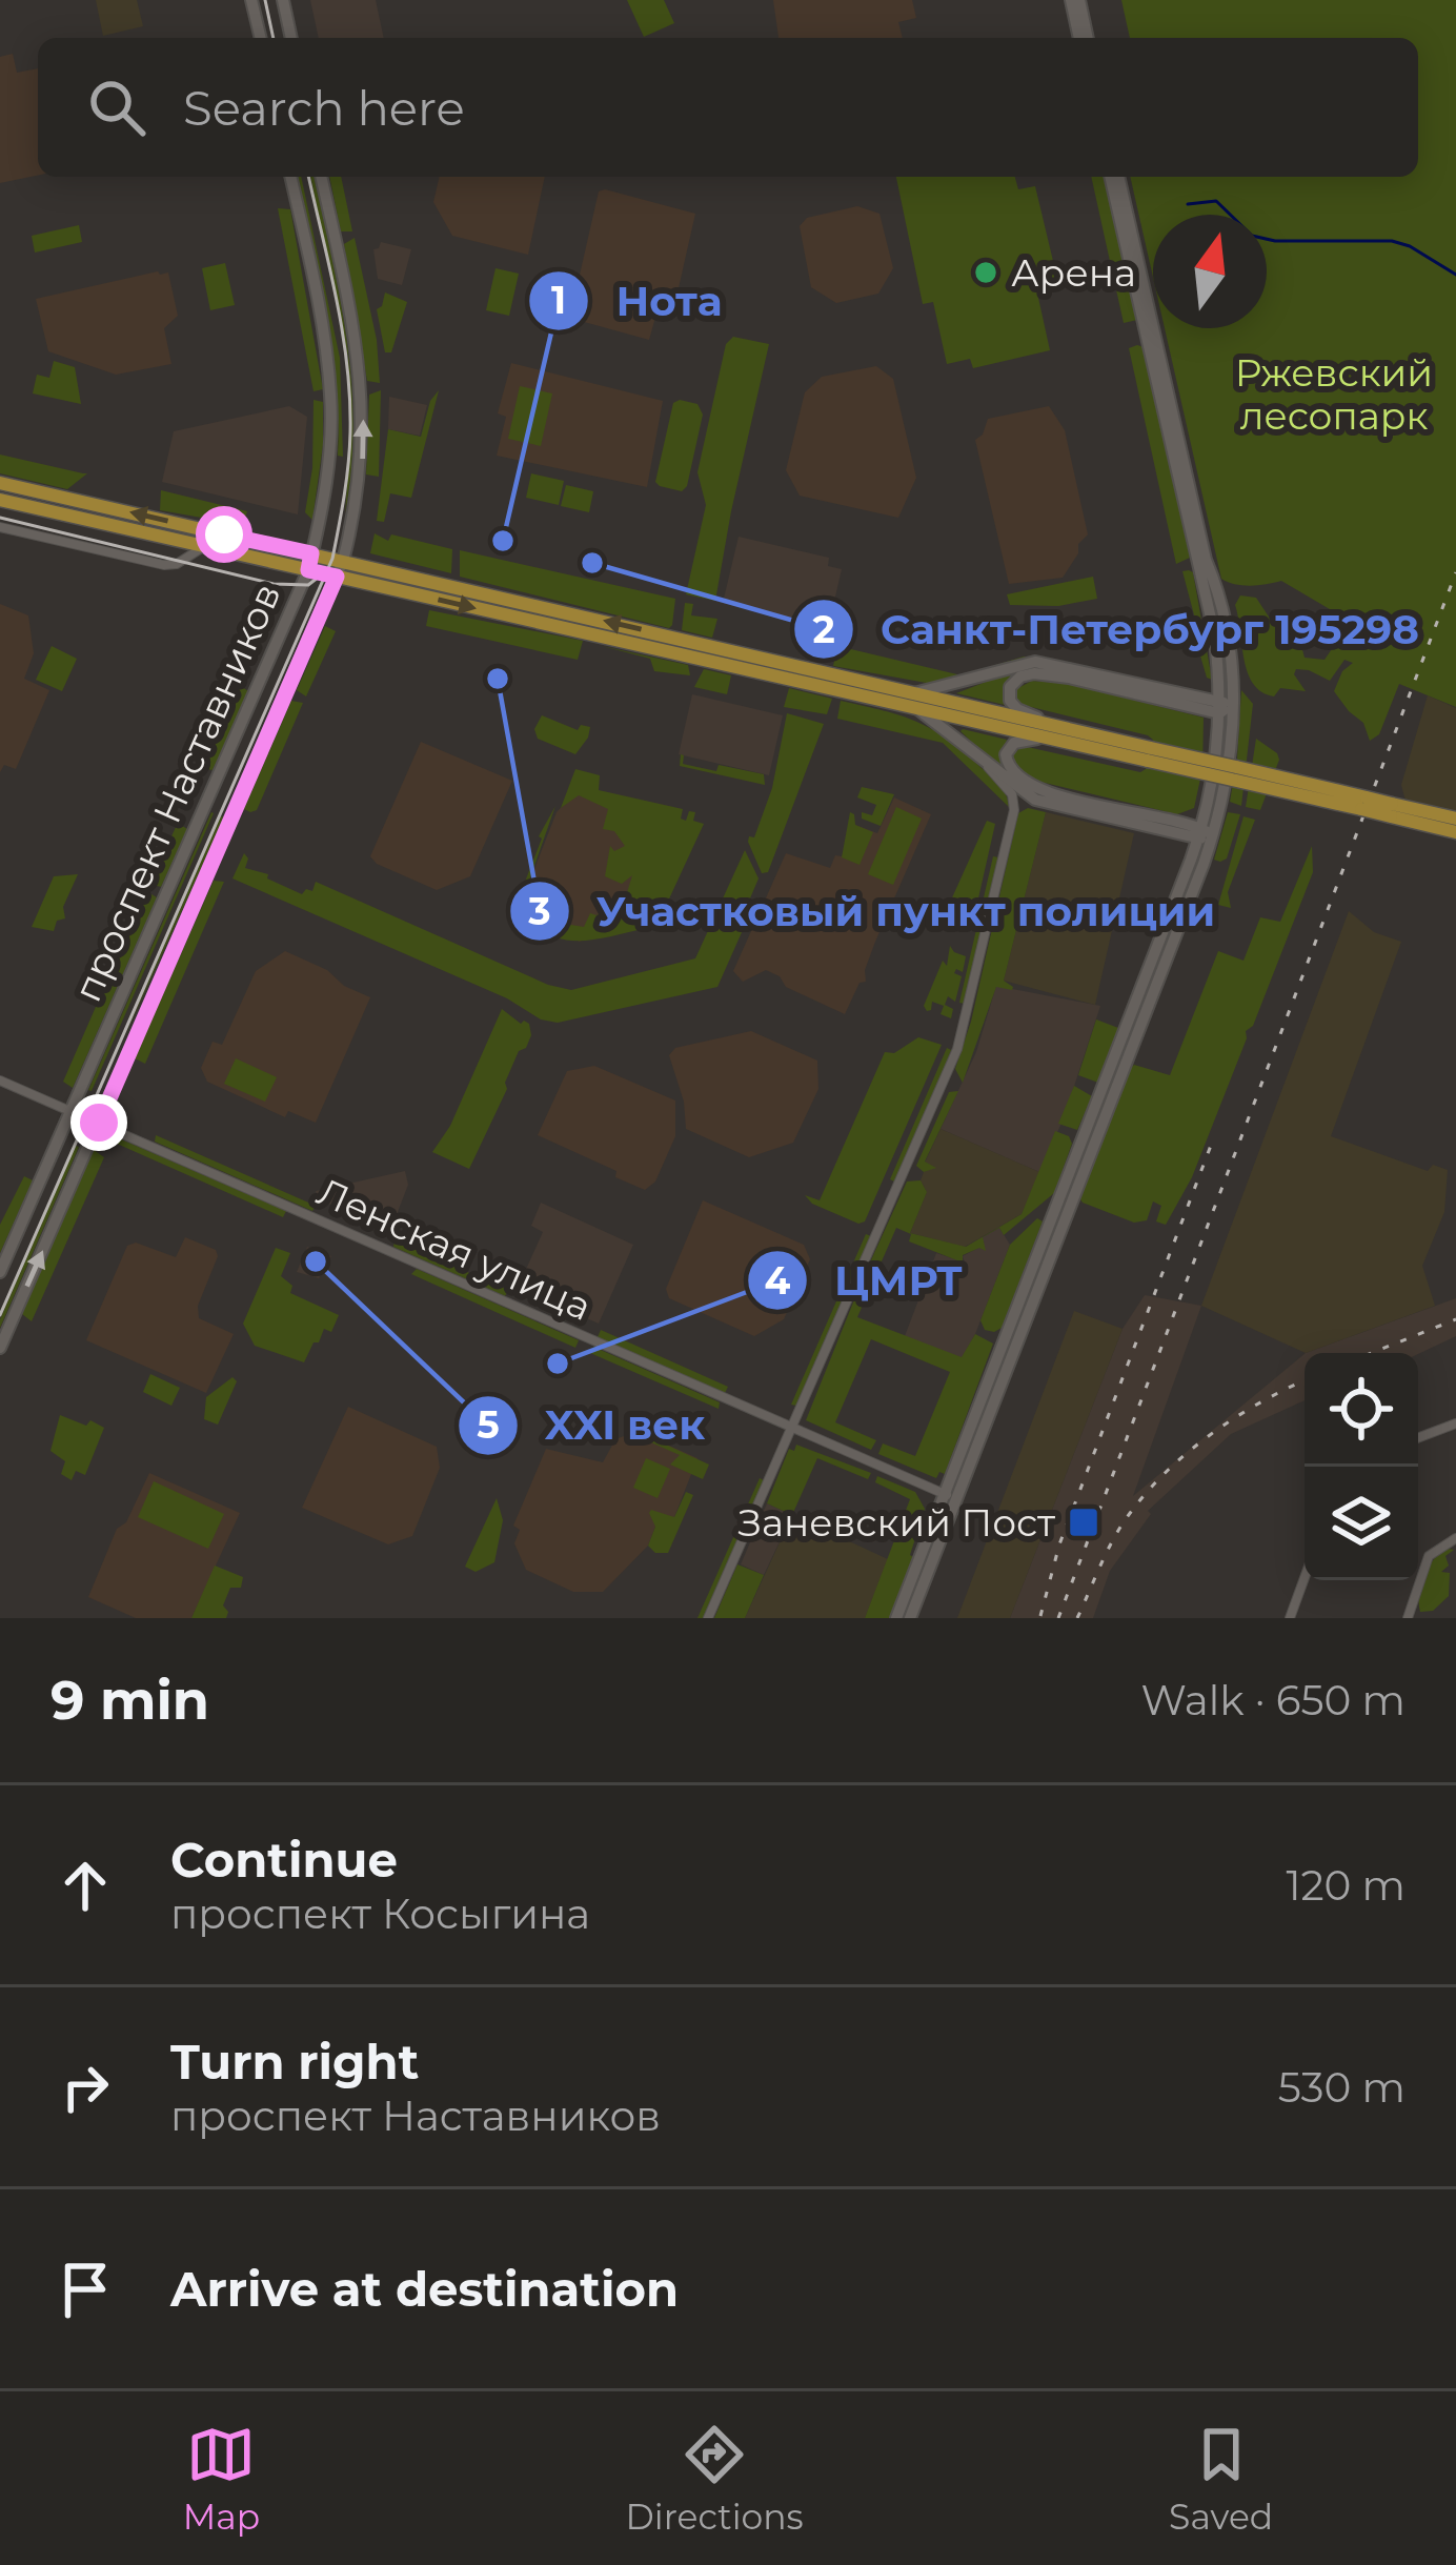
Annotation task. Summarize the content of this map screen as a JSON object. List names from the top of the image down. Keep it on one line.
{"streets":{"main road":["проспект Наставников"],"street":["Ленская улица"]},"crossings":[["проспект Наставников","Ленская улица"]],"parks":["Ржевский лесопарк"],"places":{"other":["Арена","Нота","Санкт-Петербург 195298","Участковый пункт полиции","XXI век","ЦМРТ"],"transit":["Заневский Пост"]},"north":"top","page":{"search":"Search here","heading":["9 min","Walk · 650 m"],"list":[["Continue","проспект Косыгина","120 m"],["Turn right","проспект Наставников","530 m"],"Arrive at destination"],"nav":["Map","Directions","Saved"]}}
